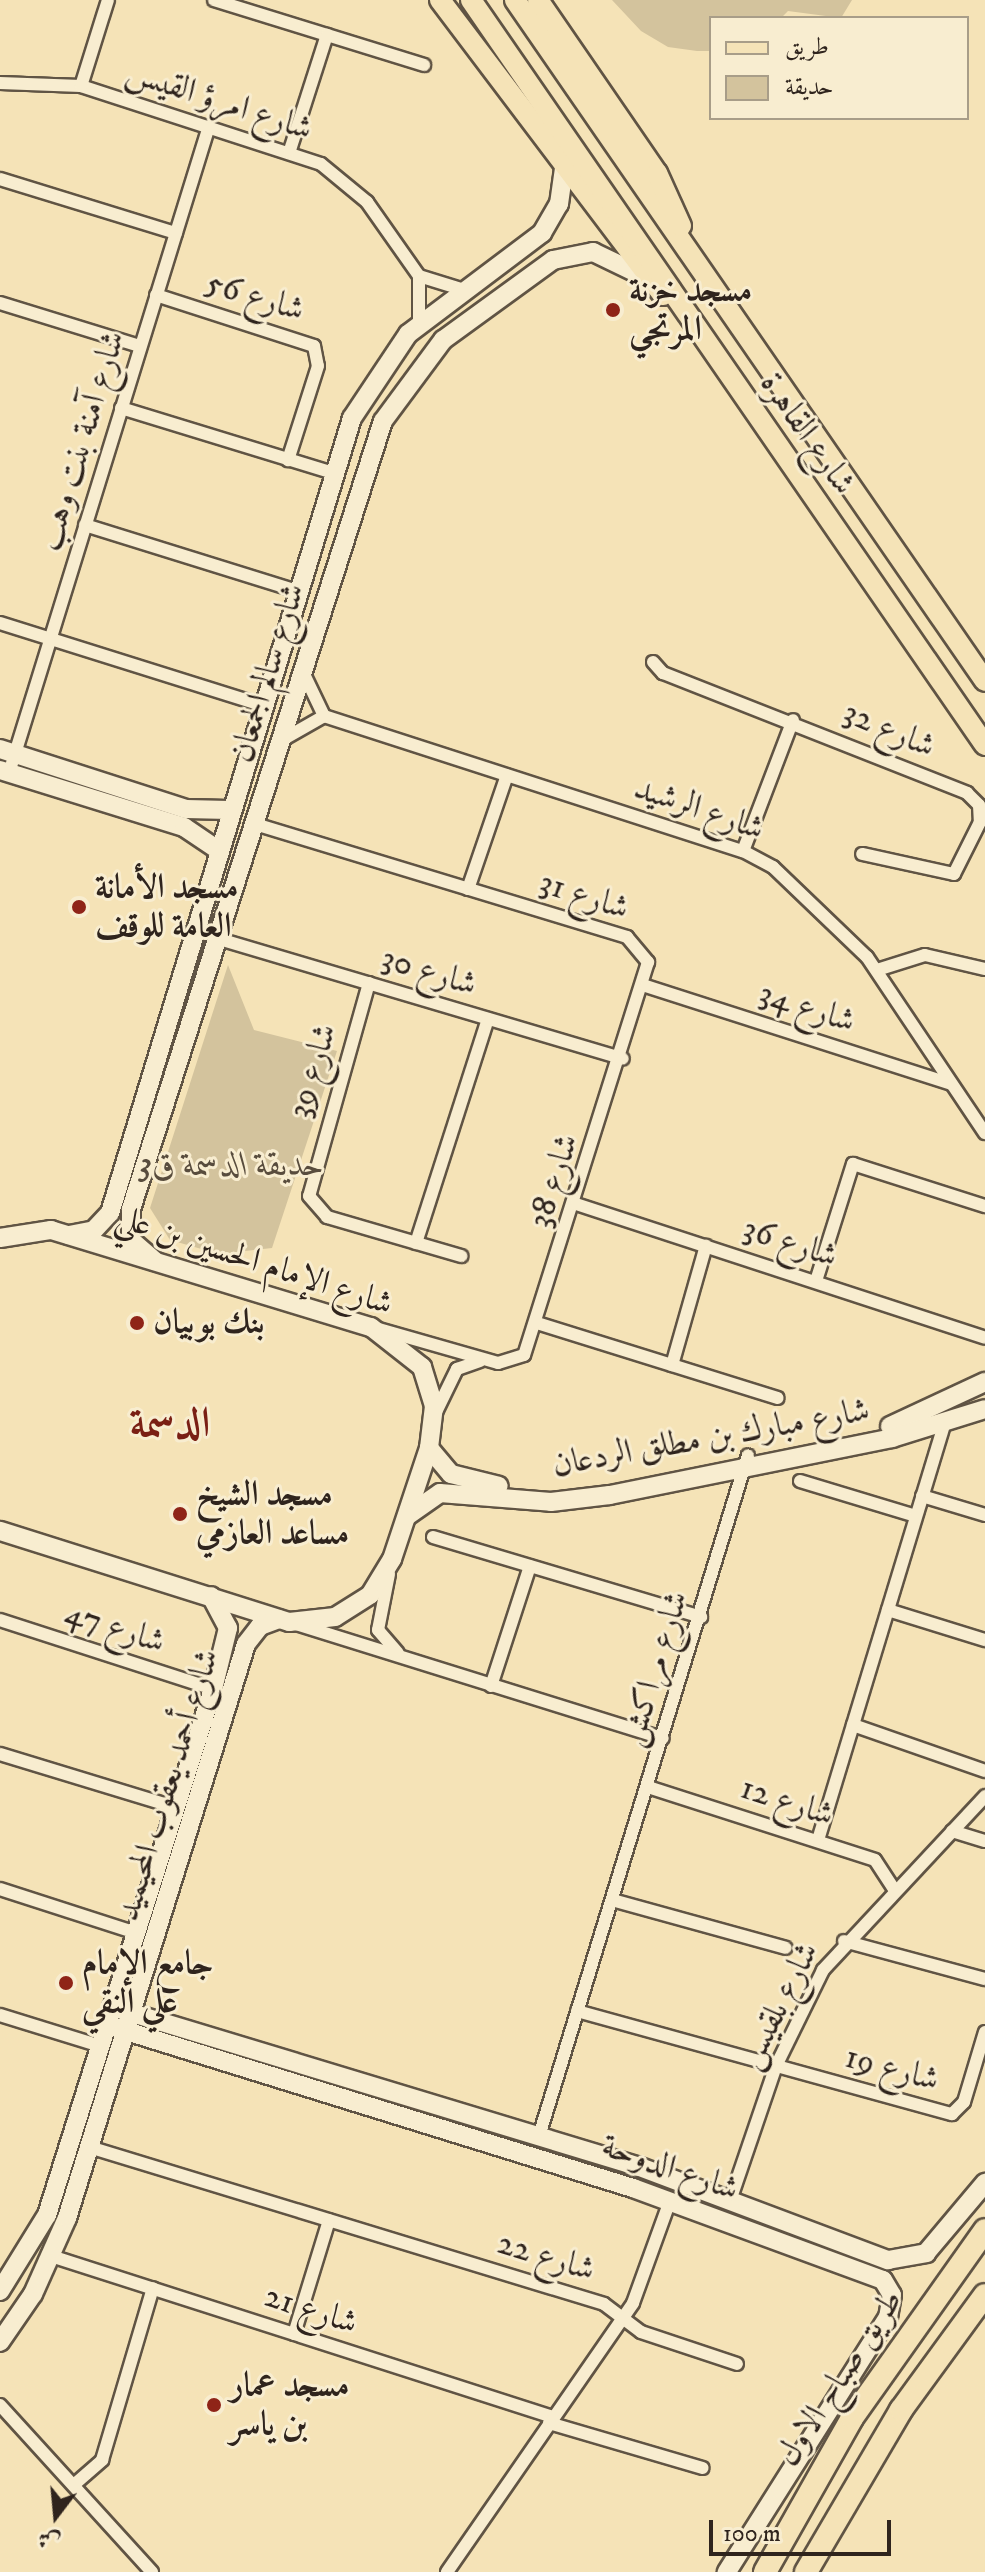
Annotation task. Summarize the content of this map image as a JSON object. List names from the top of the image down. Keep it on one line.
{"streets":{"highway":["طريق صباح الاول"],"main road":["شارع القاهرة"],"street":["شارع امرؤ القيس","شارع 56","شارع آمنة بنت وهب","شارع سالم الجمعان","شارع 32","شارع الرشيد","شارع 31","شارع 30","شارع 34","شارع 39","شارع 38","شارع 36","شارع الإمام الحسين بن علي","شارع مبارك بن مطلق الردعان","شارع 47","شارع مراكش","شارع أحمد يعقوب المحيميد","شارع 12","شارع بلقيس","شارع 19","شارع الدوحة","شارع 22","شارع 21"]},"crossings":[["شارع امرؤ القيس","شارع آمنة بنت وهب"],["شارع 56","شارع آمنة بنت وهب"],["شارع سالم الجمعان","شارع 31"],["شارع سالم الجمعان","شارع 30"],["شارع سالم الجمعان","شارع الإمام الحسين بن علي"],["شارع 32","شارع الرشيد"],["شارع الرشيد","شارع 34"],["شارع 31","شارع 34"],["شارع 31","شارع 38"],["شارع 30","شارع 39"],["شارع 30","شارع 38"],["شارع 34","شارع 38"],["شارع 38","شارع 36"],["شارع 38","شارع الإمام الحسين بن علي"],["شارع الإمام الحسين بن علي","شارع مبارك بن مطلق الردعان"],["شارع الإمام الحسين بن علي","شارع أحمد يعقوب المحيميد"],["شارع مبارك بن مطلق الردعان","شارع مراكش"],["شارع 47","شارع أحمد يعقوب المحيميد"],["شارع مراكش","شارع 12"],["شارع مراكش","شارع الدوحة"],["شارع أحمد يعقوب المحيميد","شارع الدوحة"],["شارع أحمد يعقوب المحيميد","شارع 22"],["شارع أحمد يعقوب المحيميد","شارع 21"],["شارع 12","شارع بلقيس"],["شارع بلقيس","شارع 19"],["شارع بلقيس","شارع الدوحة"]],"districts":["الدسمة"],"parks":["حديقة الدسمة ق3"],"places":["مسجد خزنة المرتجي","مسجد الأمانة العامة للوقف","بنك بوبيان","مسجد الشيخ مساعد العازمي","جامع الإمام علي النقي","مسجد عمار بن ياسر"],"legend":["طريق","حديقة"],"scale_bar":"100 m","north":"bottom"}
